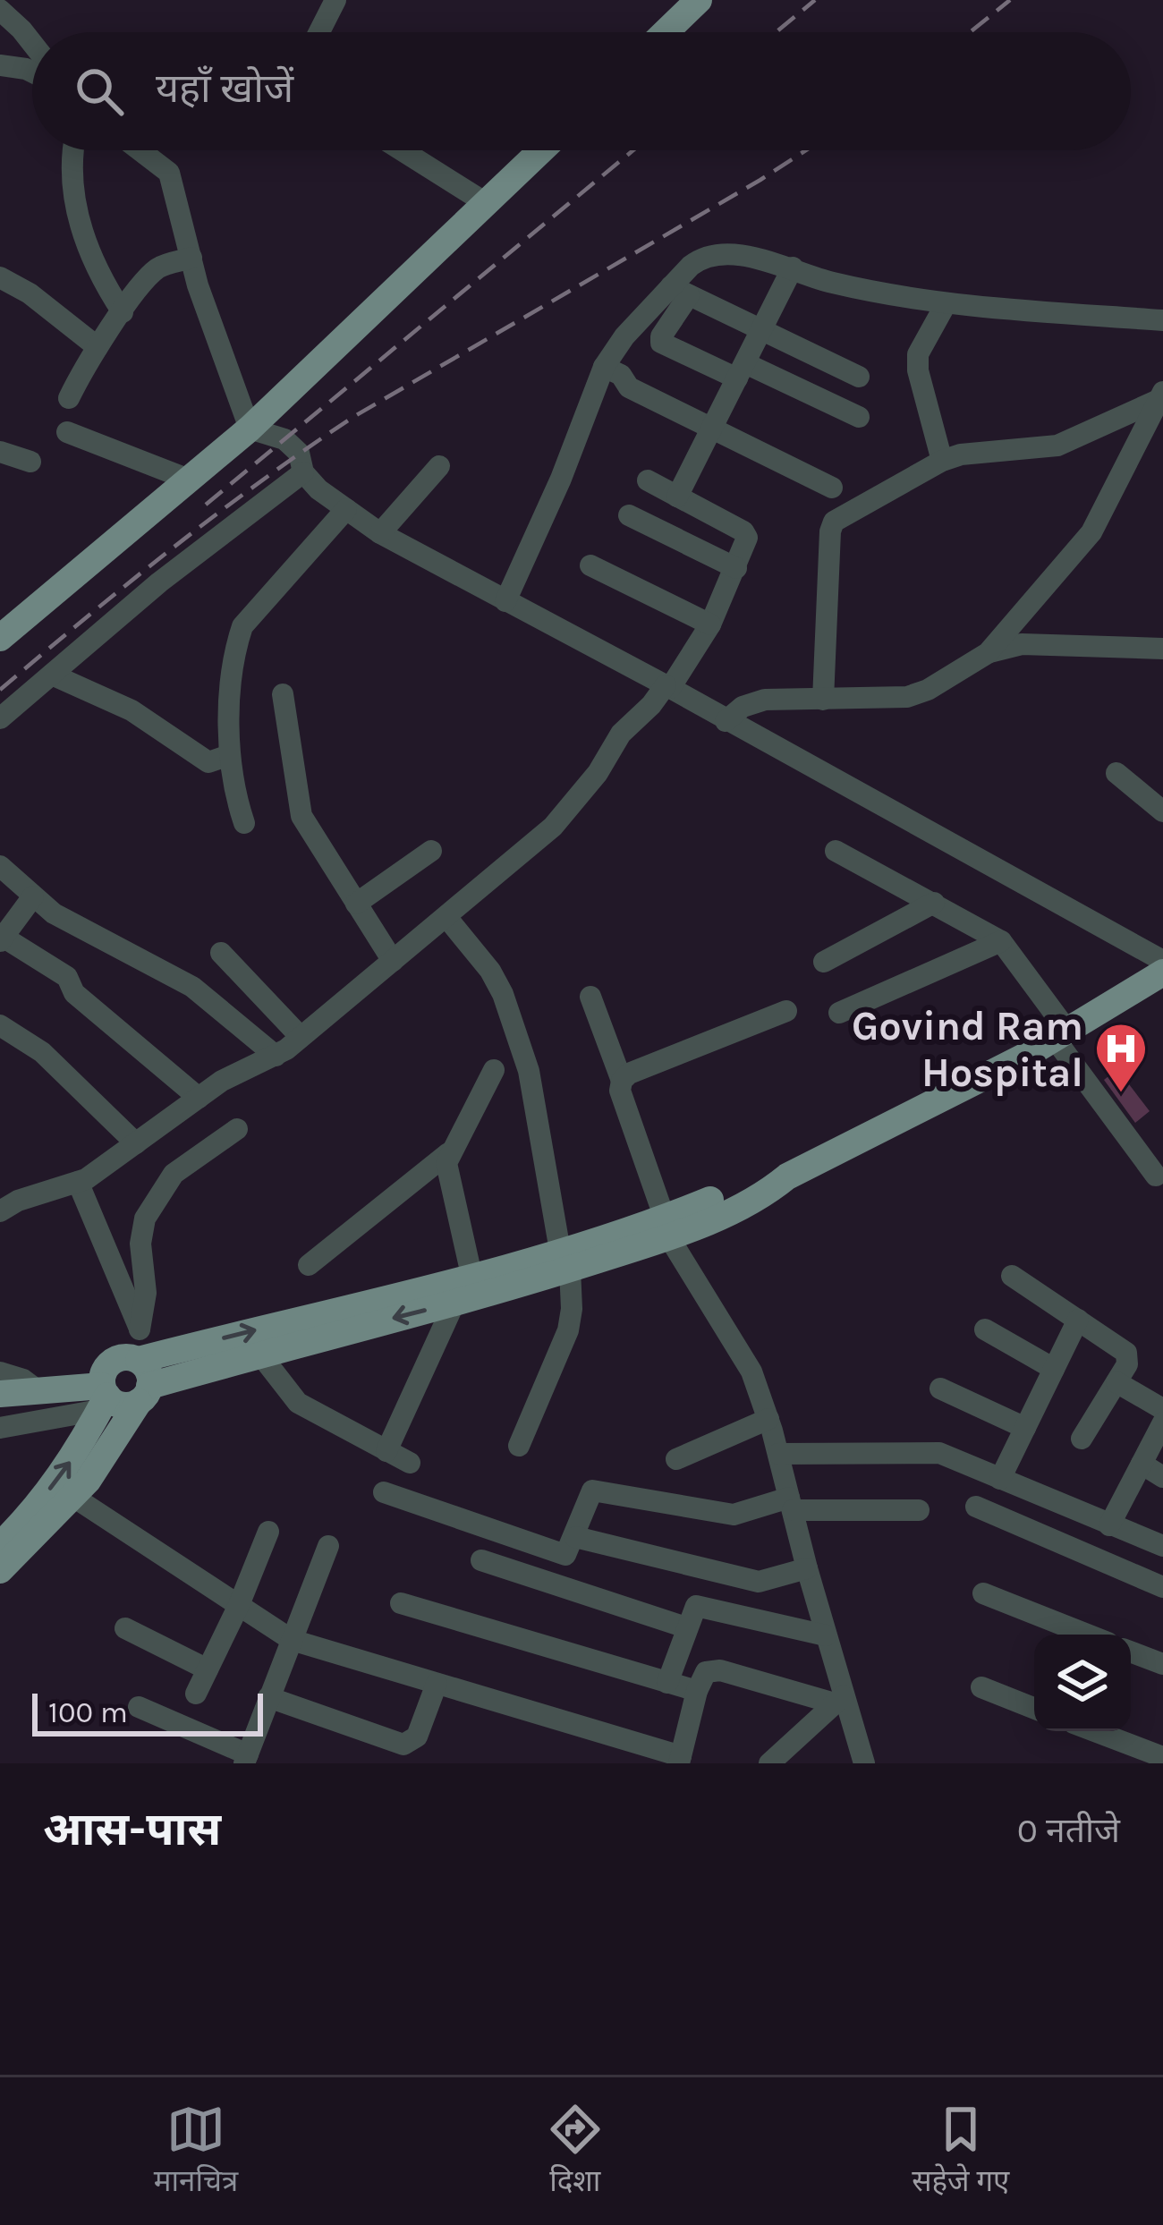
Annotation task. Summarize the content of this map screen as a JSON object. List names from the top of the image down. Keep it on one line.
{"places":{"hospital":["Govind Ram Hospital"]},"scale_bar":"100 m","page":{"search":"यहाँ खोजें","scale":"100 m","heading":["आस-पास","0 नतीजे"],"nav":["मानचित्र","दिशा","सहेजे गए"]}}
